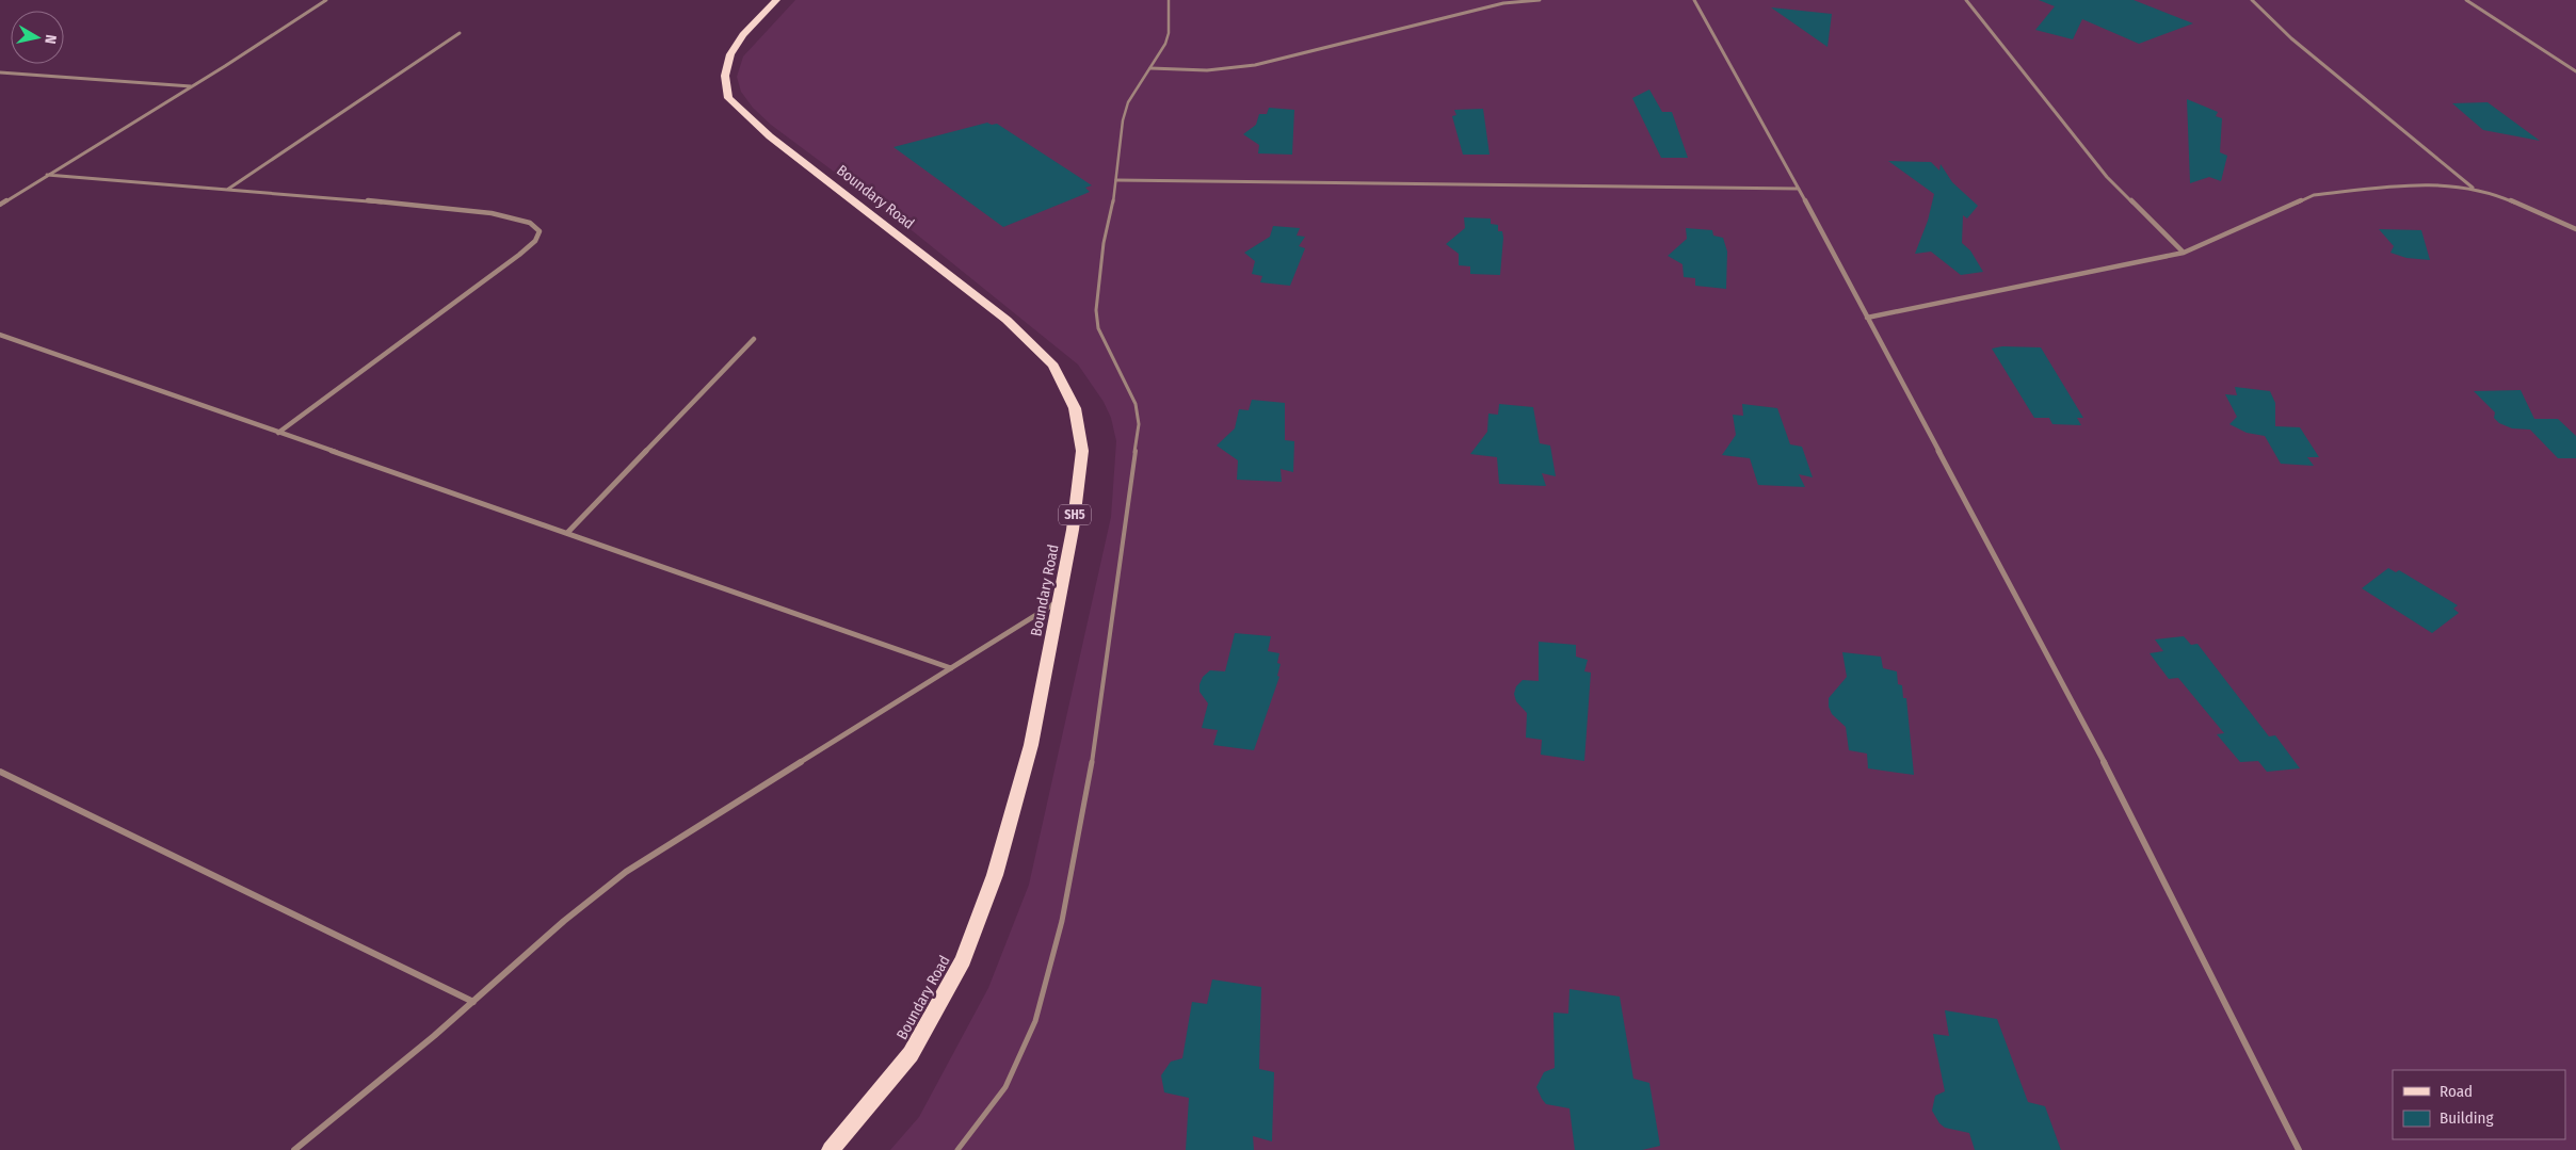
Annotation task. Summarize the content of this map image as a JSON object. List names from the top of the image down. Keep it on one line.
{"streets":{"main road":["Boundary Road","SH5"]},"legend":["Road","Building"],"north":"right"}
